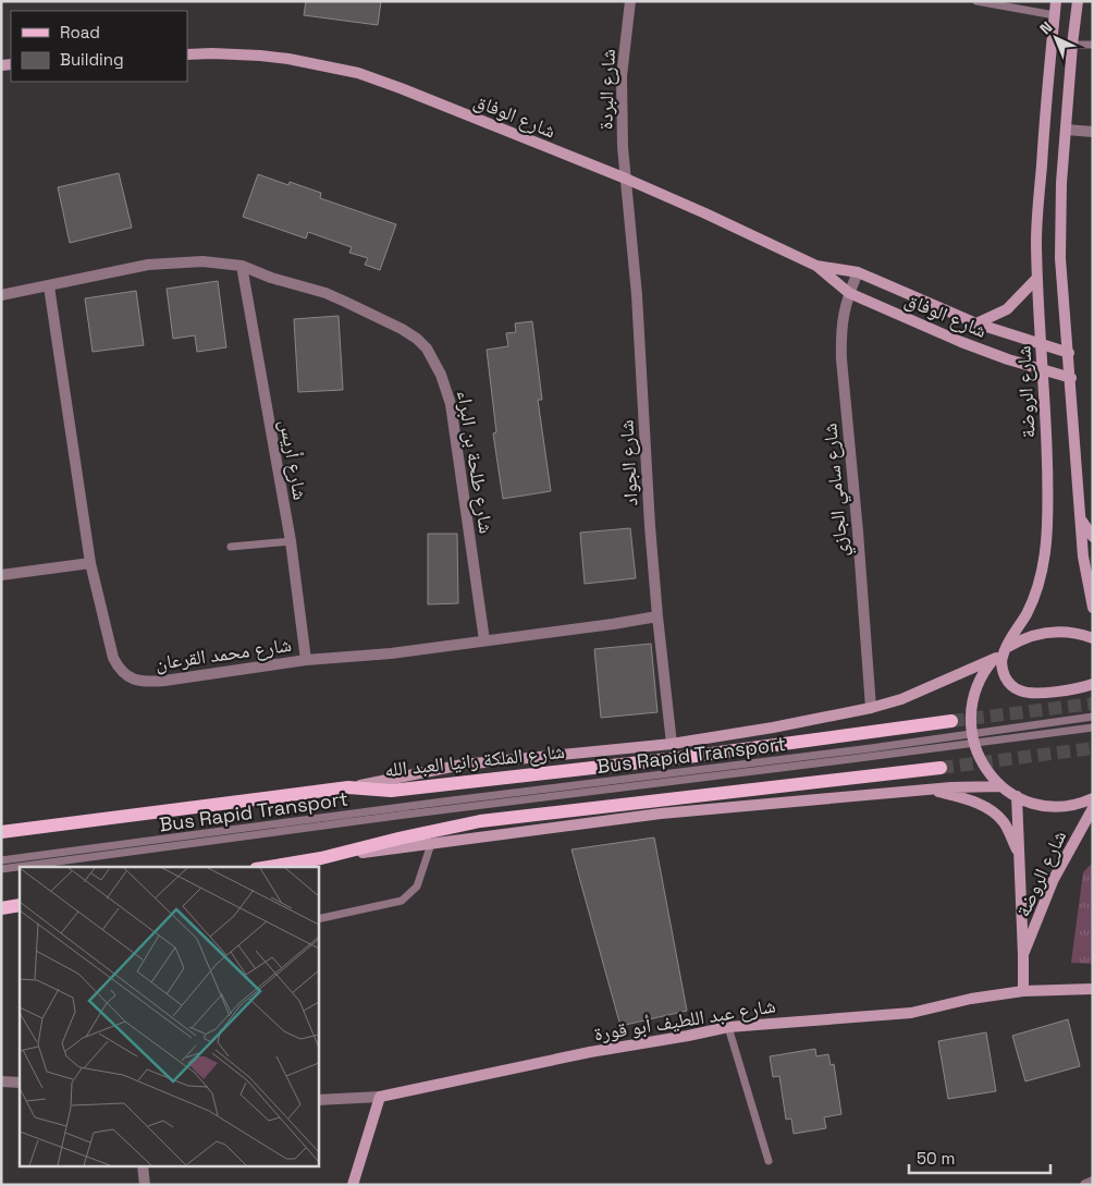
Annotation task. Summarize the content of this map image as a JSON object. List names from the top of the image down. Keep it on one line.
{"streets":{"main road":["شارع الملكة رانيا العبد الله"],"street":["شارع البردة","شارع الوفاق","شارع الروضة","شارع أريس","شارع طلحة بن البراء","شارع الجواد","شارع سامي الجازي","شارع محمد القرعان","شارع عبد اللطيف أبو قورة"],"lane":["Bus Rapid Transport"]},"crossings":[["شارع البردة","شارع الوفاق"],["شارع البردة","شارع الجواد"],["شارع الوفاق","شارع الروضة"],["شارع الوفاق","شارع الجواد"],["شارع الوفاق","شارع سامي الجازي"],["شارع الروضة","شارع عبد اللطيف أبو قورة"],["شارع أريس","شارع طلحة بن البراء"],["شارع أريس","شارع محمد القرعان"],["شارع طلحة بن البراء","شارع محمد القرعان"],["شارع الجواد","شارع محمد القرعان"]],"legend":["Road","Building"],"scale_bar":"50 m","north":"top left"}
